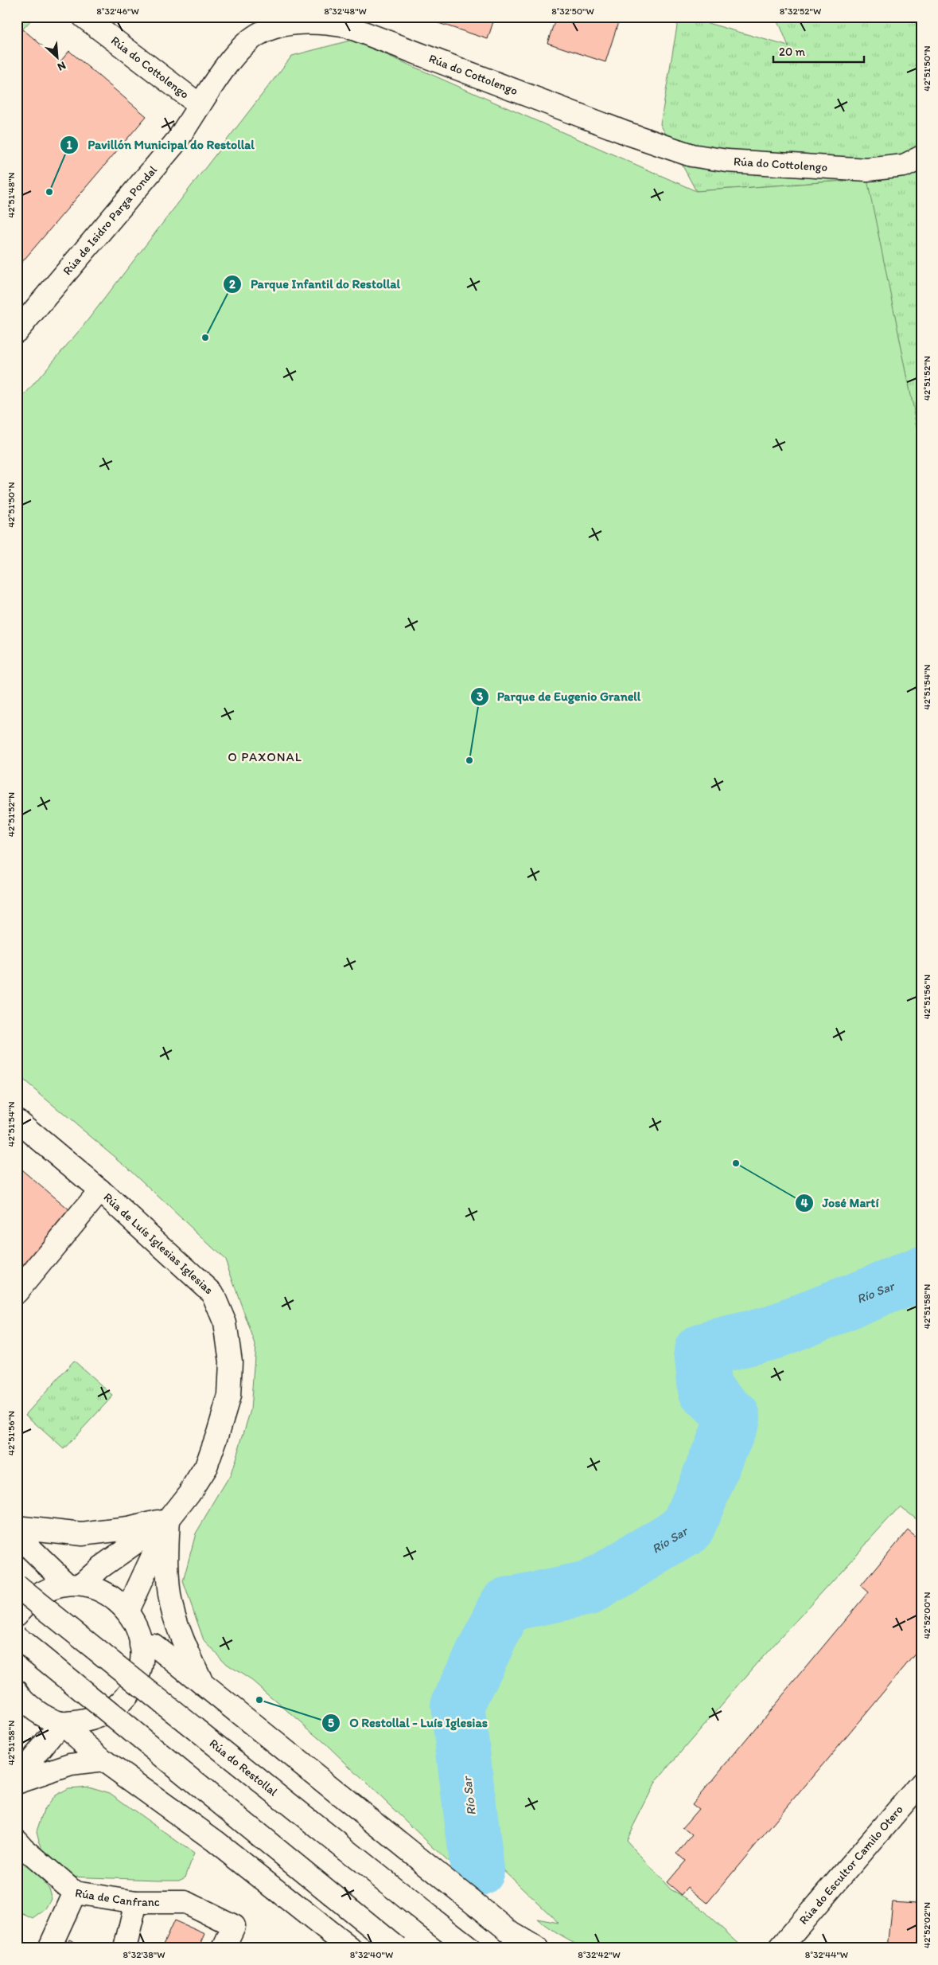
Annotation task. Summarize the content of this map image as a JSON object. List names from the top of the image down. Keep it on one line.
{"streets":{"street":["Rúa do Cottolengo","Rúa de Isidro Parga Pondal","Rúa de Luís Iglesias Iglesias","Rúa do Restollal","Rúa do Escultor Camilo Otero","Rúa de Canfranc"]},"crossings":[["Rúa do Cottolengo","Rúa de Isidro Parga Pondal"]],"districts":["O PAXONAL"],"water":["Río Sar"],"places":["Pavillón Municipal do Restollal","Parque Infantil do Restollal","Parque de Eugenio Granell","José Martí","O Restollal - Luís Iglesias"],"scale_bar":"20 m","north":"bottom right","coordinates":["8°32'46\"W","8°32'48\"W","8°32'50\"W","8°32'52\"W","42°51'50\"N","42°51'48\"N","42°51'52\"N","42°51'54\"N","42°51'56\"N","42°51'58\"N","42°52'00\"N","42°52'02\"N","8°32'38\"W","8°32'40\"W","8°32'42\"W","8°32'44\"W"]}
